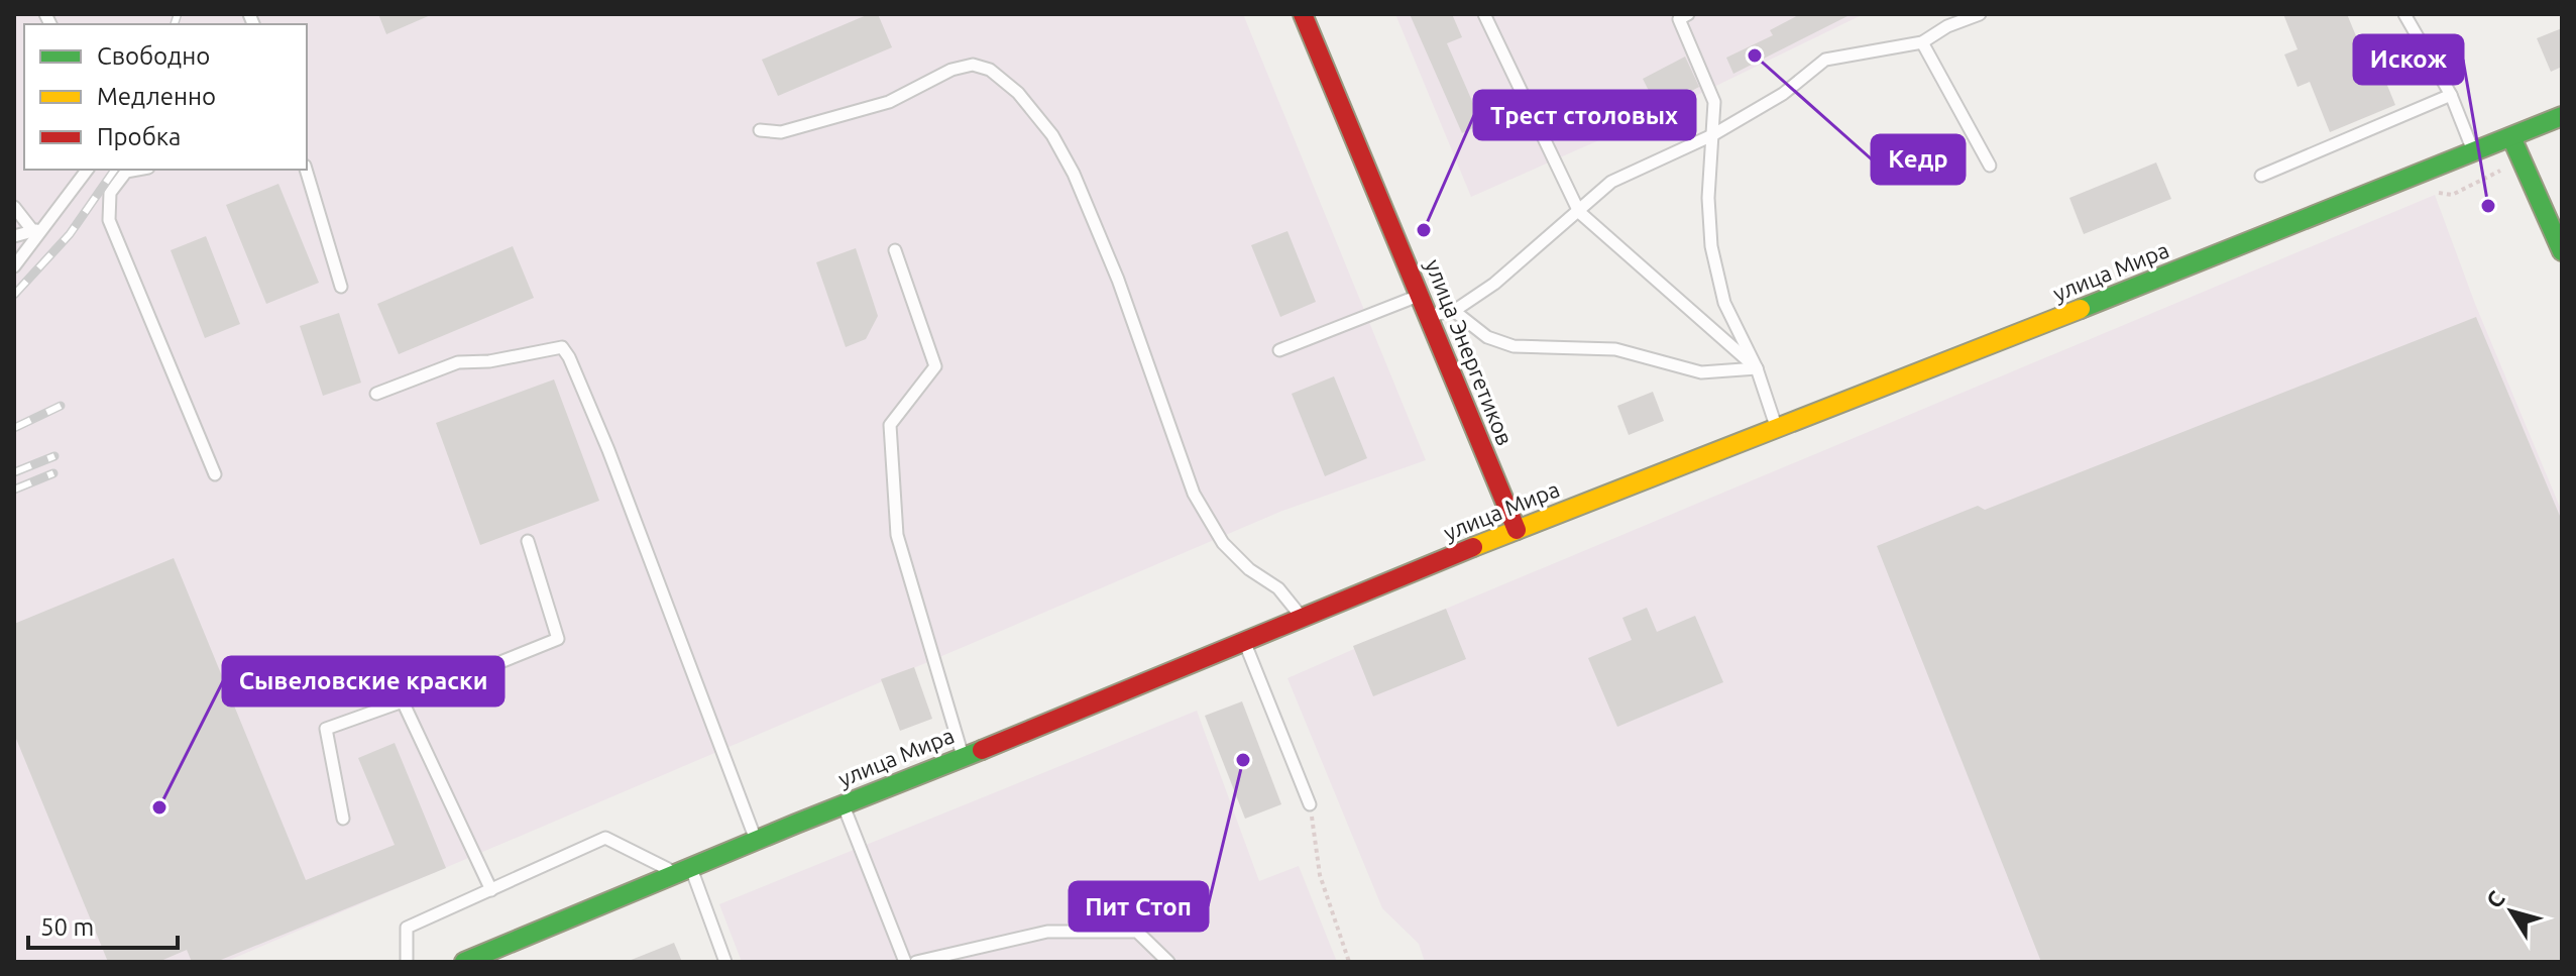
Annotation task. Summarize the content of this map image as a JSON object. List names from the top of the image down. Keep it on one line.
{"streets":{"main road":["улица Мира","улица Энергетиков"]},"crossings":[["улица Мира","улица Энергетиков"]],"places":["Кедр","Искож","Трест столовых","Пит Стоп","Сывеловские краски"],"legend":["Свободно","Медленно","Пробка"],"scale_bar":"50 m","north":"top left"}
